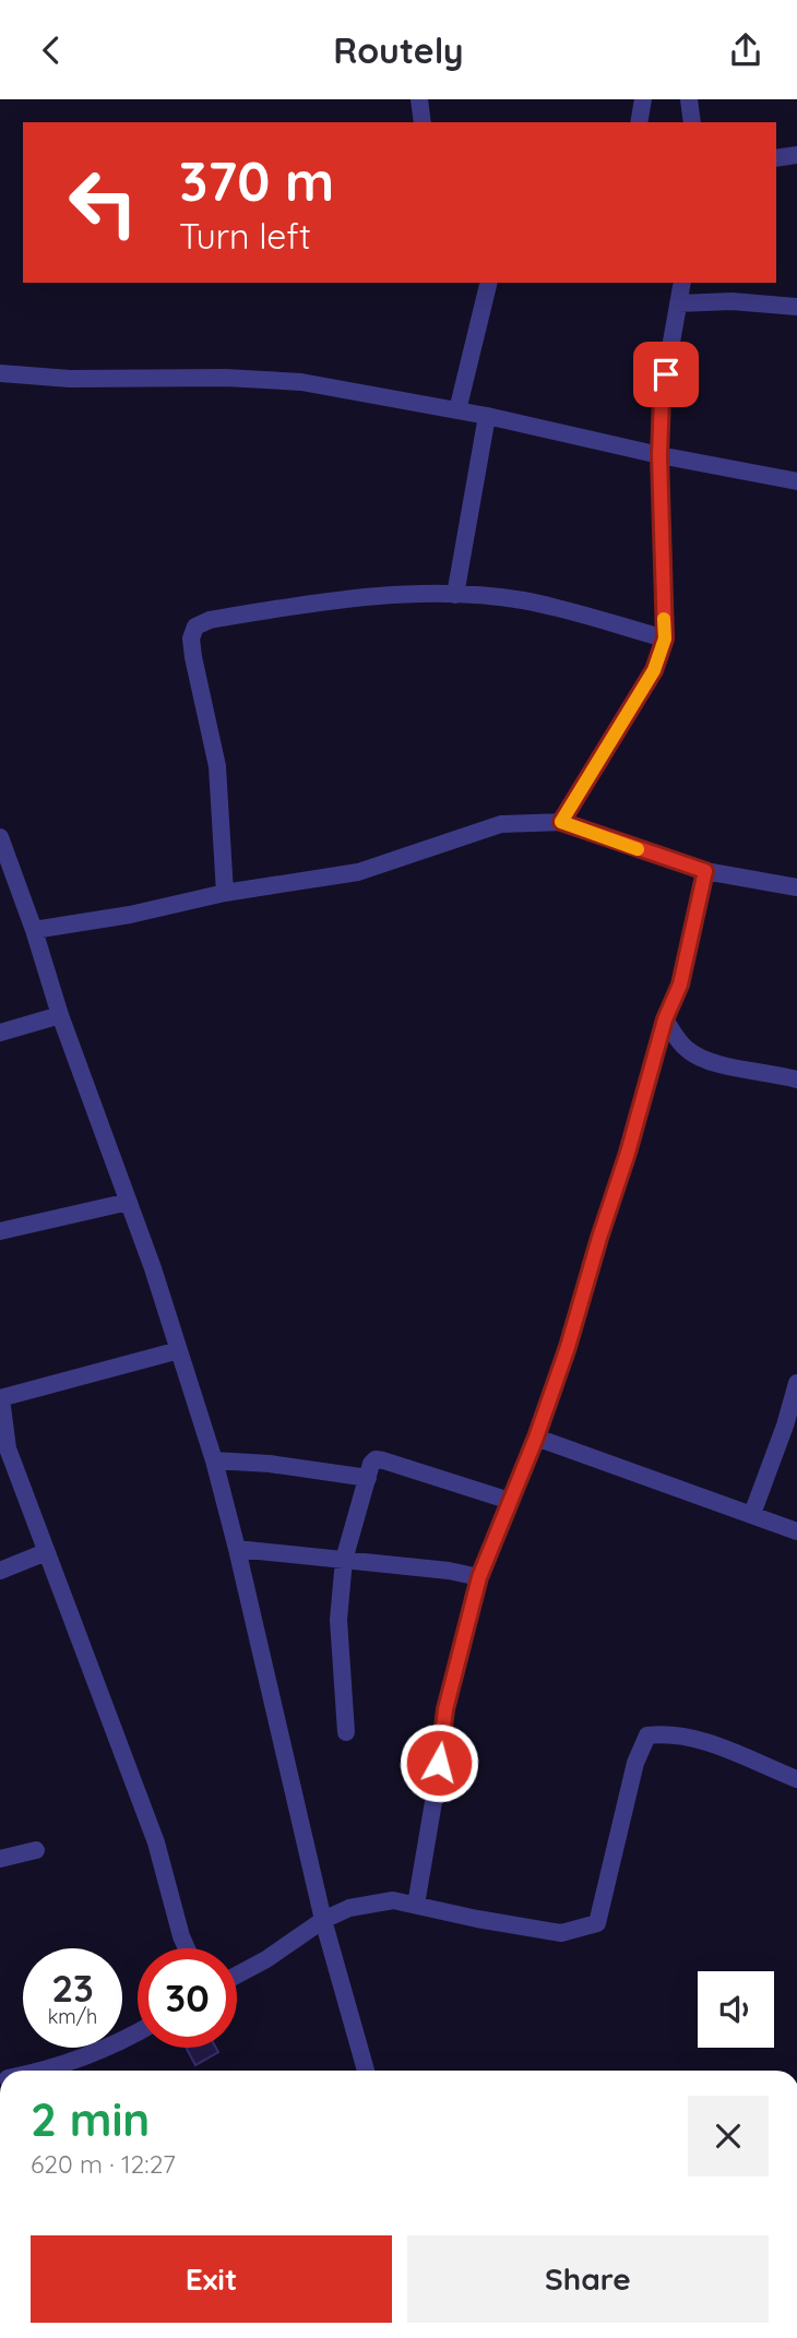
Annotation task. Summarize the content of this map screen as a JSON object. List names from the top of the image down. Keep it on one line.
{"page":{"header":"Routely","turn":["370 m","Turn left"],"speed":"23 km/h","limit":"30","heading":["2 min","620 m · 12:27"],"buttons":["Exit","Share"]}}
